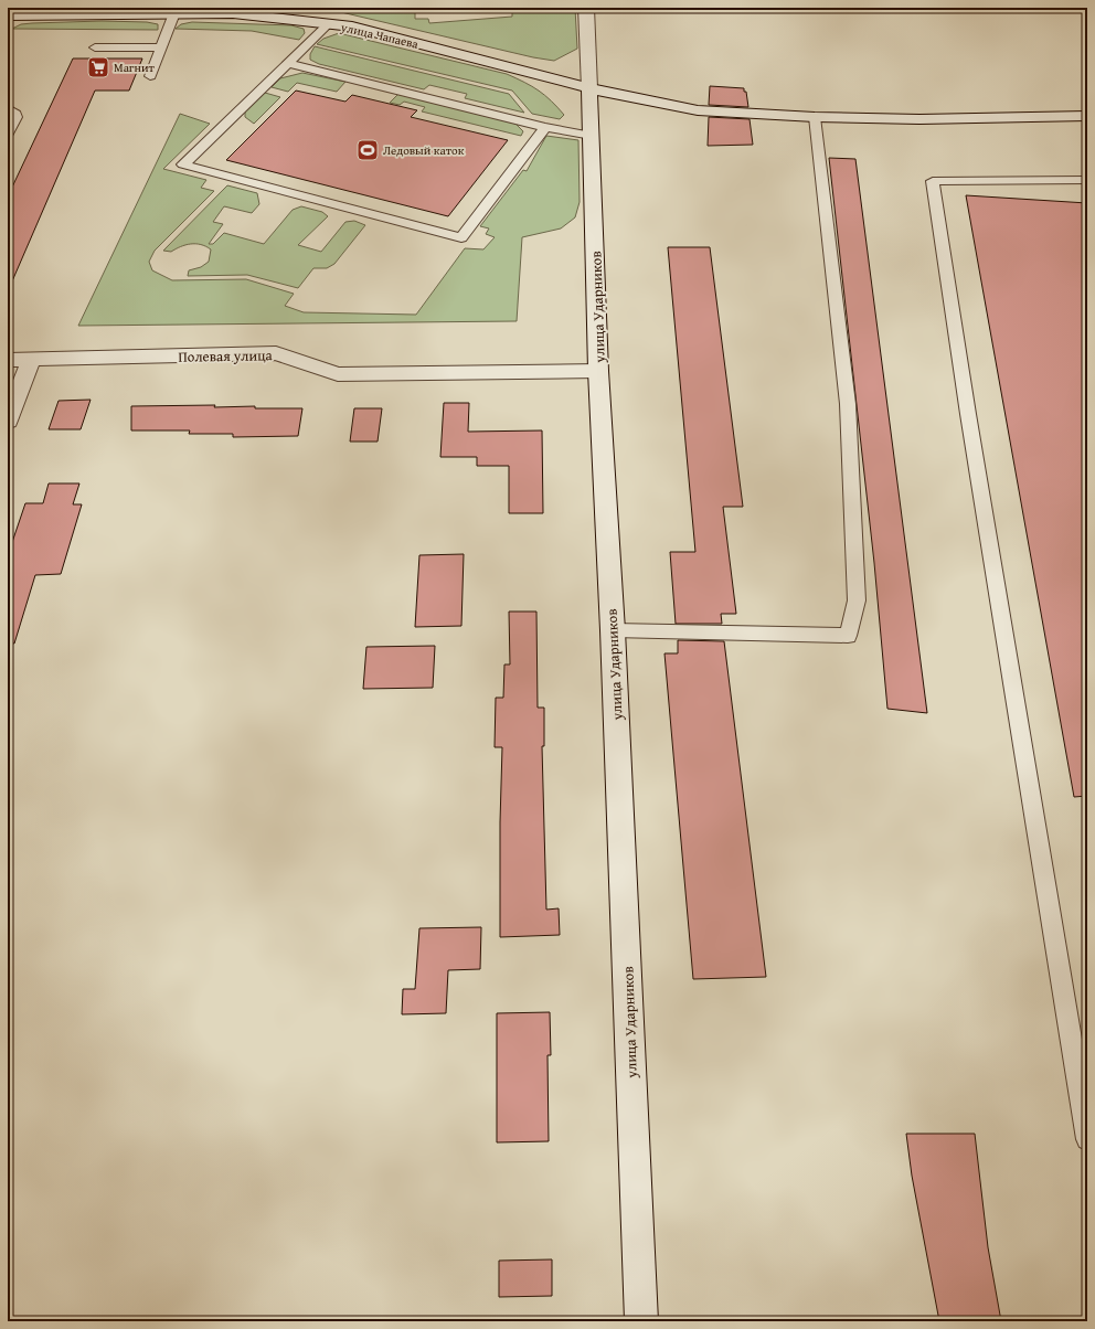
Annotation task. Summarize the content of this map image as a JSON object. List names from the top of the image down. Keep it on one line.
{"streets":{"main road":["улица Чапаева","улица Ударников","Полевая улица"]},"crossings":[["улица Чапаева","улица Ударников"],["улица Ударников","Полевая улица"]],"places":{"supermarket":["Магнит"],"sports":["Ледовый каток"]}}
